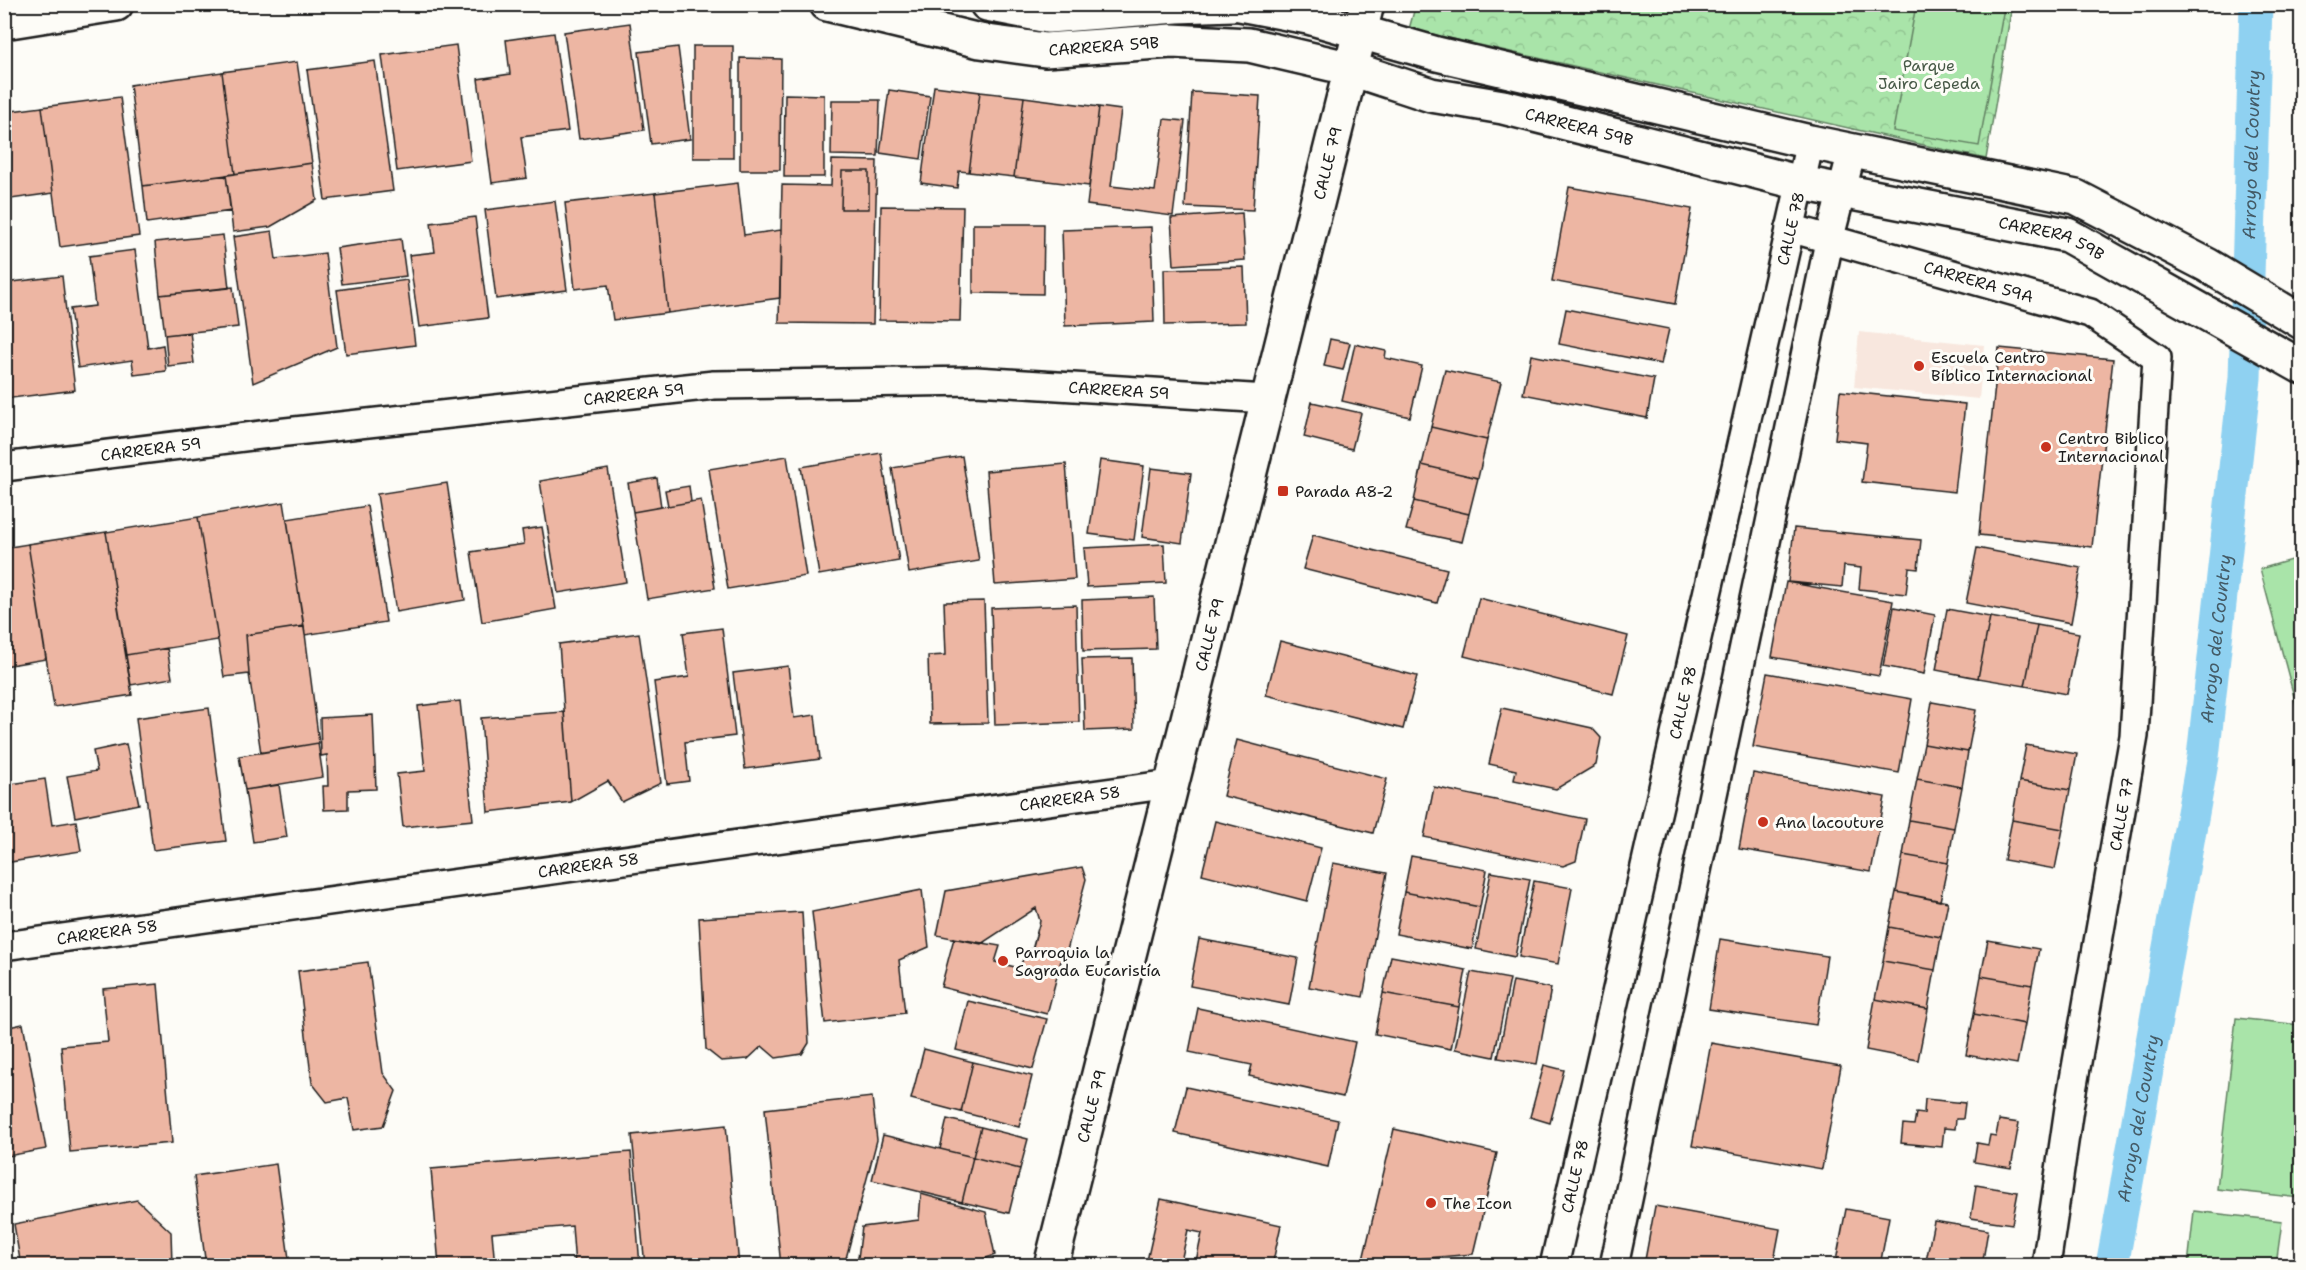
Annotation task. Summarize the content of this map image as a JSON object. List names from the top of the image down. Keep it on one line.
{"streets":{"street":["CARRERA 59B","CALLE 79","CALLE 78","CARRERA 59A","CARRERA 59","CARRERA 58","CALLE 77"]},"crossings":[["CARRERA 59B","CALLE 79"],["CARRERA 59B","CALLE 78"],["CALLE 79","CARRERA 59"],["CALLE 79","CARRERA 58"],["CALLE 78","CARRERA 59A"],["CARRERA 59A","CALLE 77"]],"water":["Arroyo del Country"],"parks":["Parque Jairo Cepeda"],"places":{"other":["Escuela Centro Bíblico Internacional","Centro Biblico Internacional","Ana lacouture","Parroquia la Sagrada Eucaristía","The Icon"],"transit":["Parada A8-2"]}}
